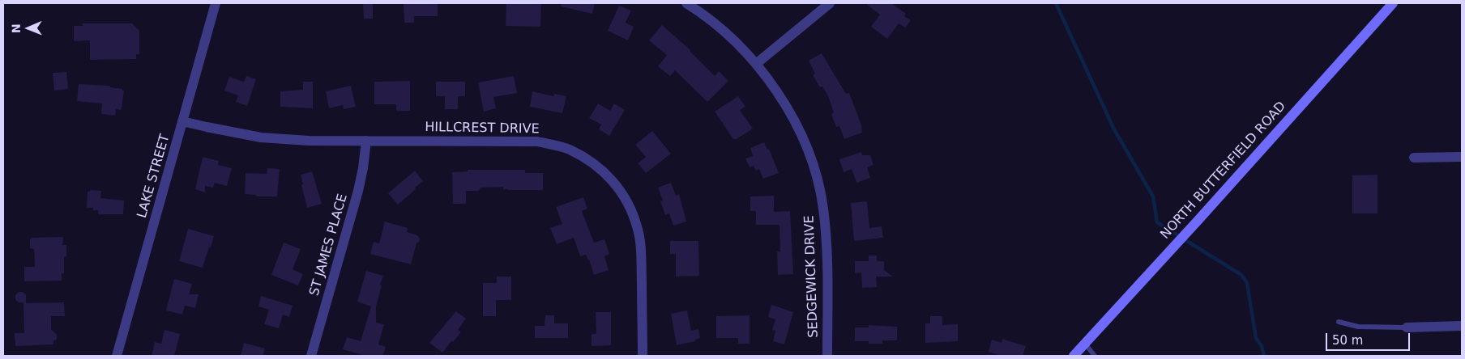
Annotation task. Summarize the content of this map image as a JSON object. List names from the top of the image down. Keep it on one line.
{"streets":{"main road":["NORTH BUTTERFIELD ROAD"],"street":["HILLCREST DRIVE","LAKE STREET","ST JAMES PLACE","SEDGEWICK DRIVE"]},"crossings":[["HILLCREST DRIVE","LAKE STREET"],["HILLCREST DRIVE","ST JAMES PLACE"]],"scale_bar":"50 m","north":"left"}
